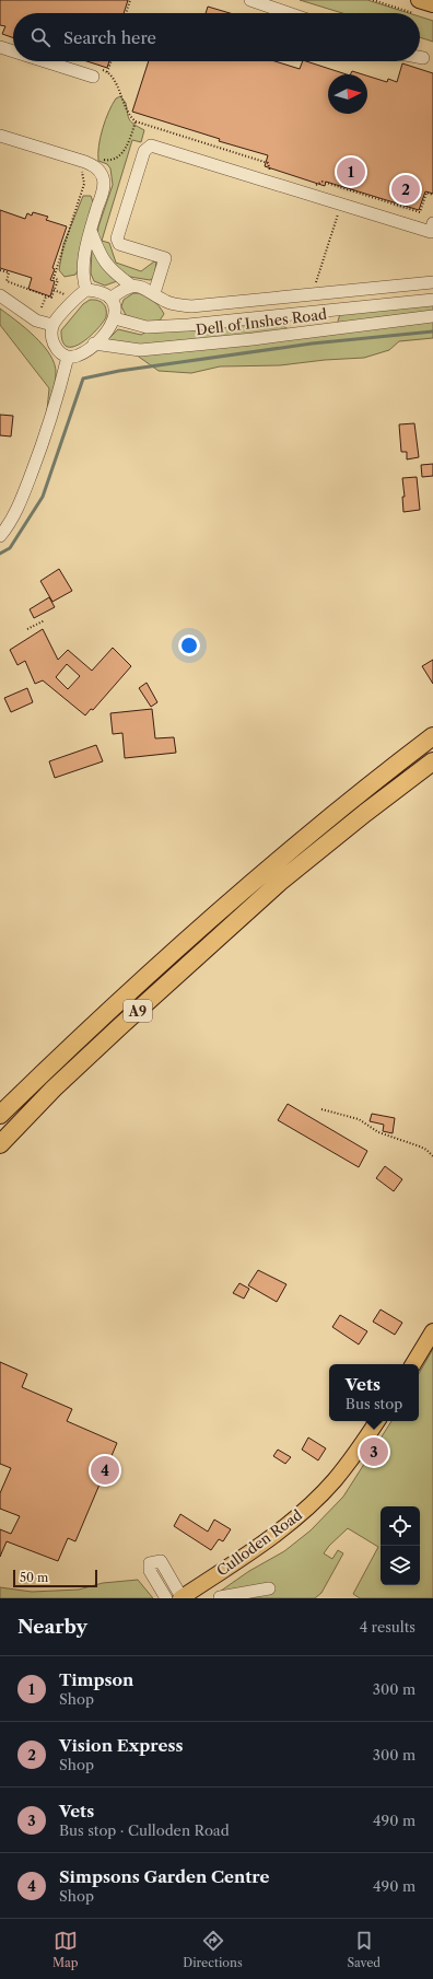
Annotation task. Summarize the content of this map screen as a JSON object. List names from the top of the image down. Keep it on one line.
{"streets":{"highway":["A9"],"main road":["Culloden Road"],"street":["Dell of Inshes Road"]},"scale_bar":"50 m","north":"right","page":{"search":"Search here","pins":["1","2","3","4"],"popup":["Vets","Bus stop"],"scale":"50 m","heading":["Nearby","4 results"],"list":[{"mark":"1","name":"Timpson","note":"Shop","value":"300 m"},{"mark":"2","name":"Vision Express","note":"Shop","value":"300 m"},{"mark":"3","name":"Vets","note":"Bus stop · Culloden Road","value":"490 m"},{"mark":"4","name":"Simpsons Garden Centre","note":"Shop","value":"490 m"}],"nav":["Map","Directions","Saved"]}}
